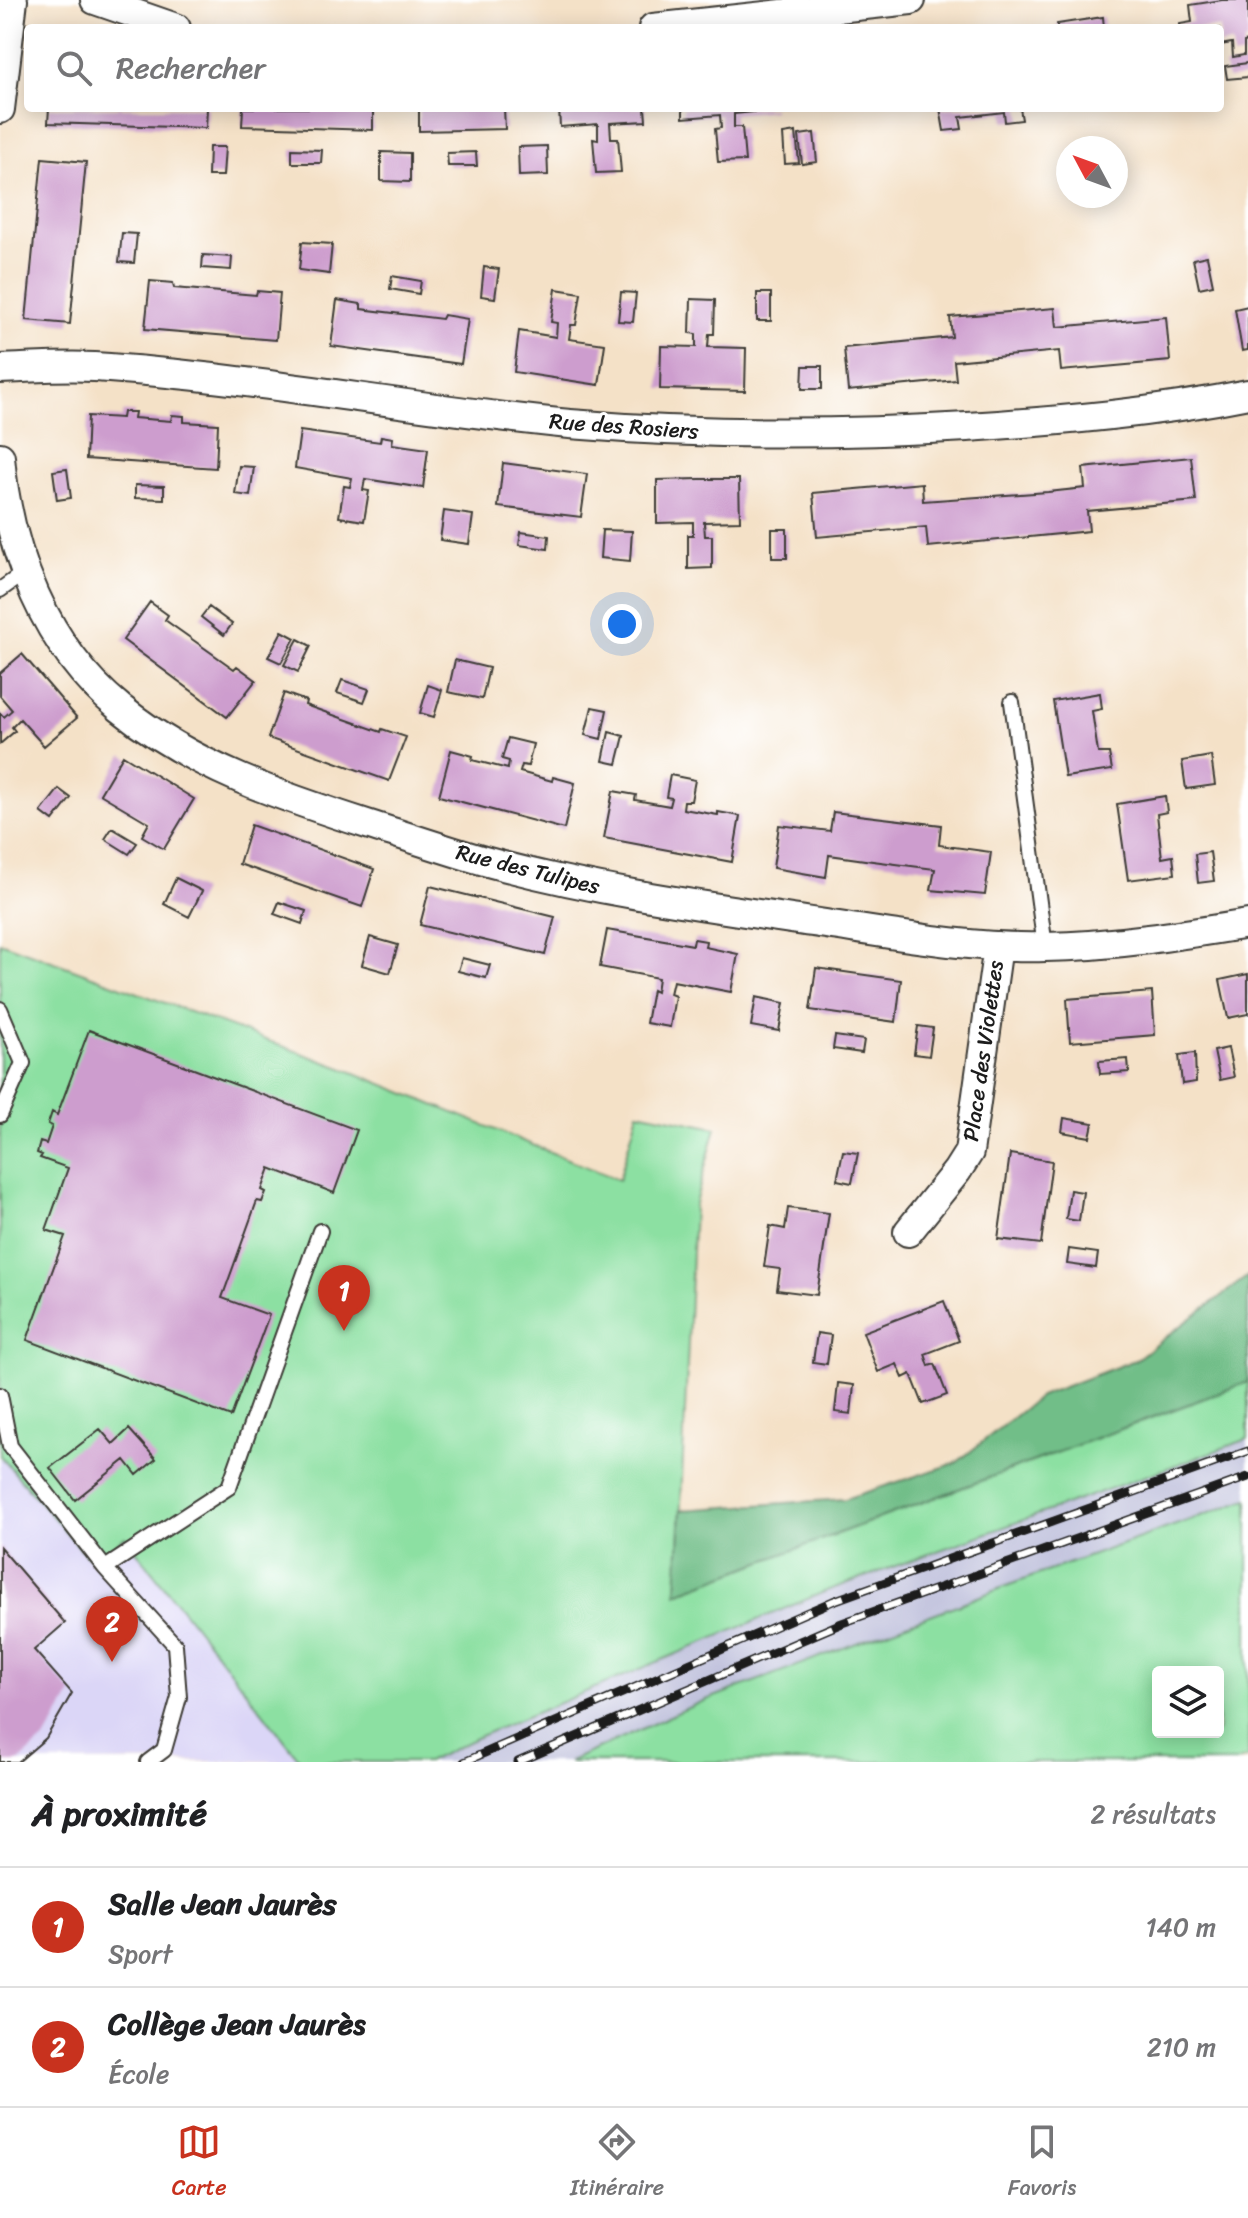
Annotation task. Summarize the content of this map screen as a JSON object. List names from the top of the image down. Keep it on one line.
{"streets":{"street":["Rue des Rosiers","Rue des Tulipes","Place des Violettes"]},"crossings":[["Rue des Tulipes","Place des Violettes"]],"north":"top left","page":{"search":"Rechercher","pins":["1","2"],"heading":["À proximité","2 résultats"],"list":[{"mark":"1","name":"Salle Jean Jaurès","note":"Sport","value":"140 m"},{"mark":"2","name":"Collège Jean Jaurès","note":"École","value":"210 m"}],"nav":["Carte","Itinéraire","Favoris"]}}
